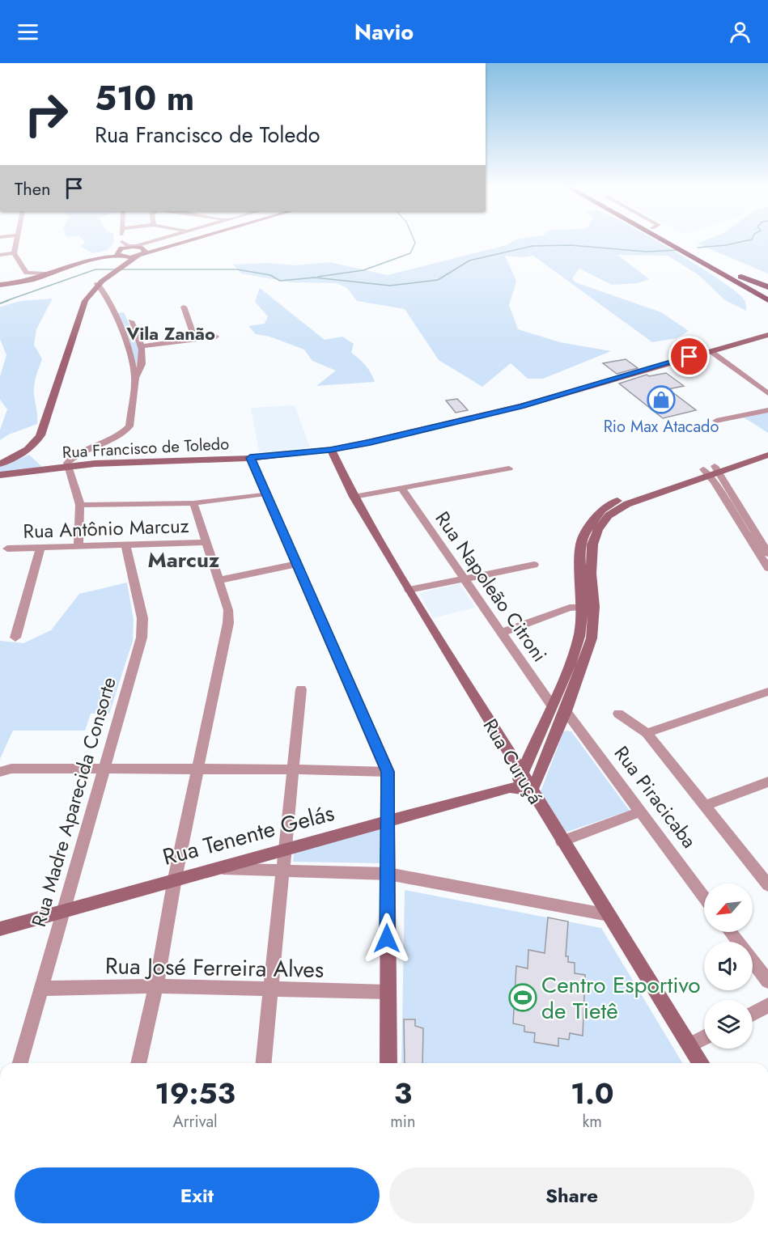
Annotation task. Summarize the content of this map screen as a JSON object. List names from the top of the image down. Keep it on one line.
{"streets":{"street":["Rua Francisco de Toledo","Rua Antônio Marcuz","Rua Napoleão Citroni","Rua Curuçá","Rua Piracicaba","Rua Madre Aparecida Consorte","Rua Tenente Gelás","Rua José Ferreira Alves"]},"crossings":[["Rua Francisco de Toledo","Rua Curuçá"],["Rua Antônio Marcuz","Rua Madre Aparecida Consorte"],["Rua Curuçá","Rua Tenente Gelás"],["Rua Madre Aparecida Consorte","Rua Tenente Gelás"],["Rua Madre Aparecida Consorte","Rua José Ferreira Alves"]],"districts":["Vila Zanão","Marcuz"],"places":{"shop":["Rio Max Atacado"],"sports":["Centro Esportivo de Tietê"]},"north":"bottom left","page":{"header":"Navio","turn":["510 m","Rua Francisco de Toledo"],"then":"Then","eta":["19:53","Arrival","3","min","1.0","km"],"buttons":["Exit","Share"]}}
